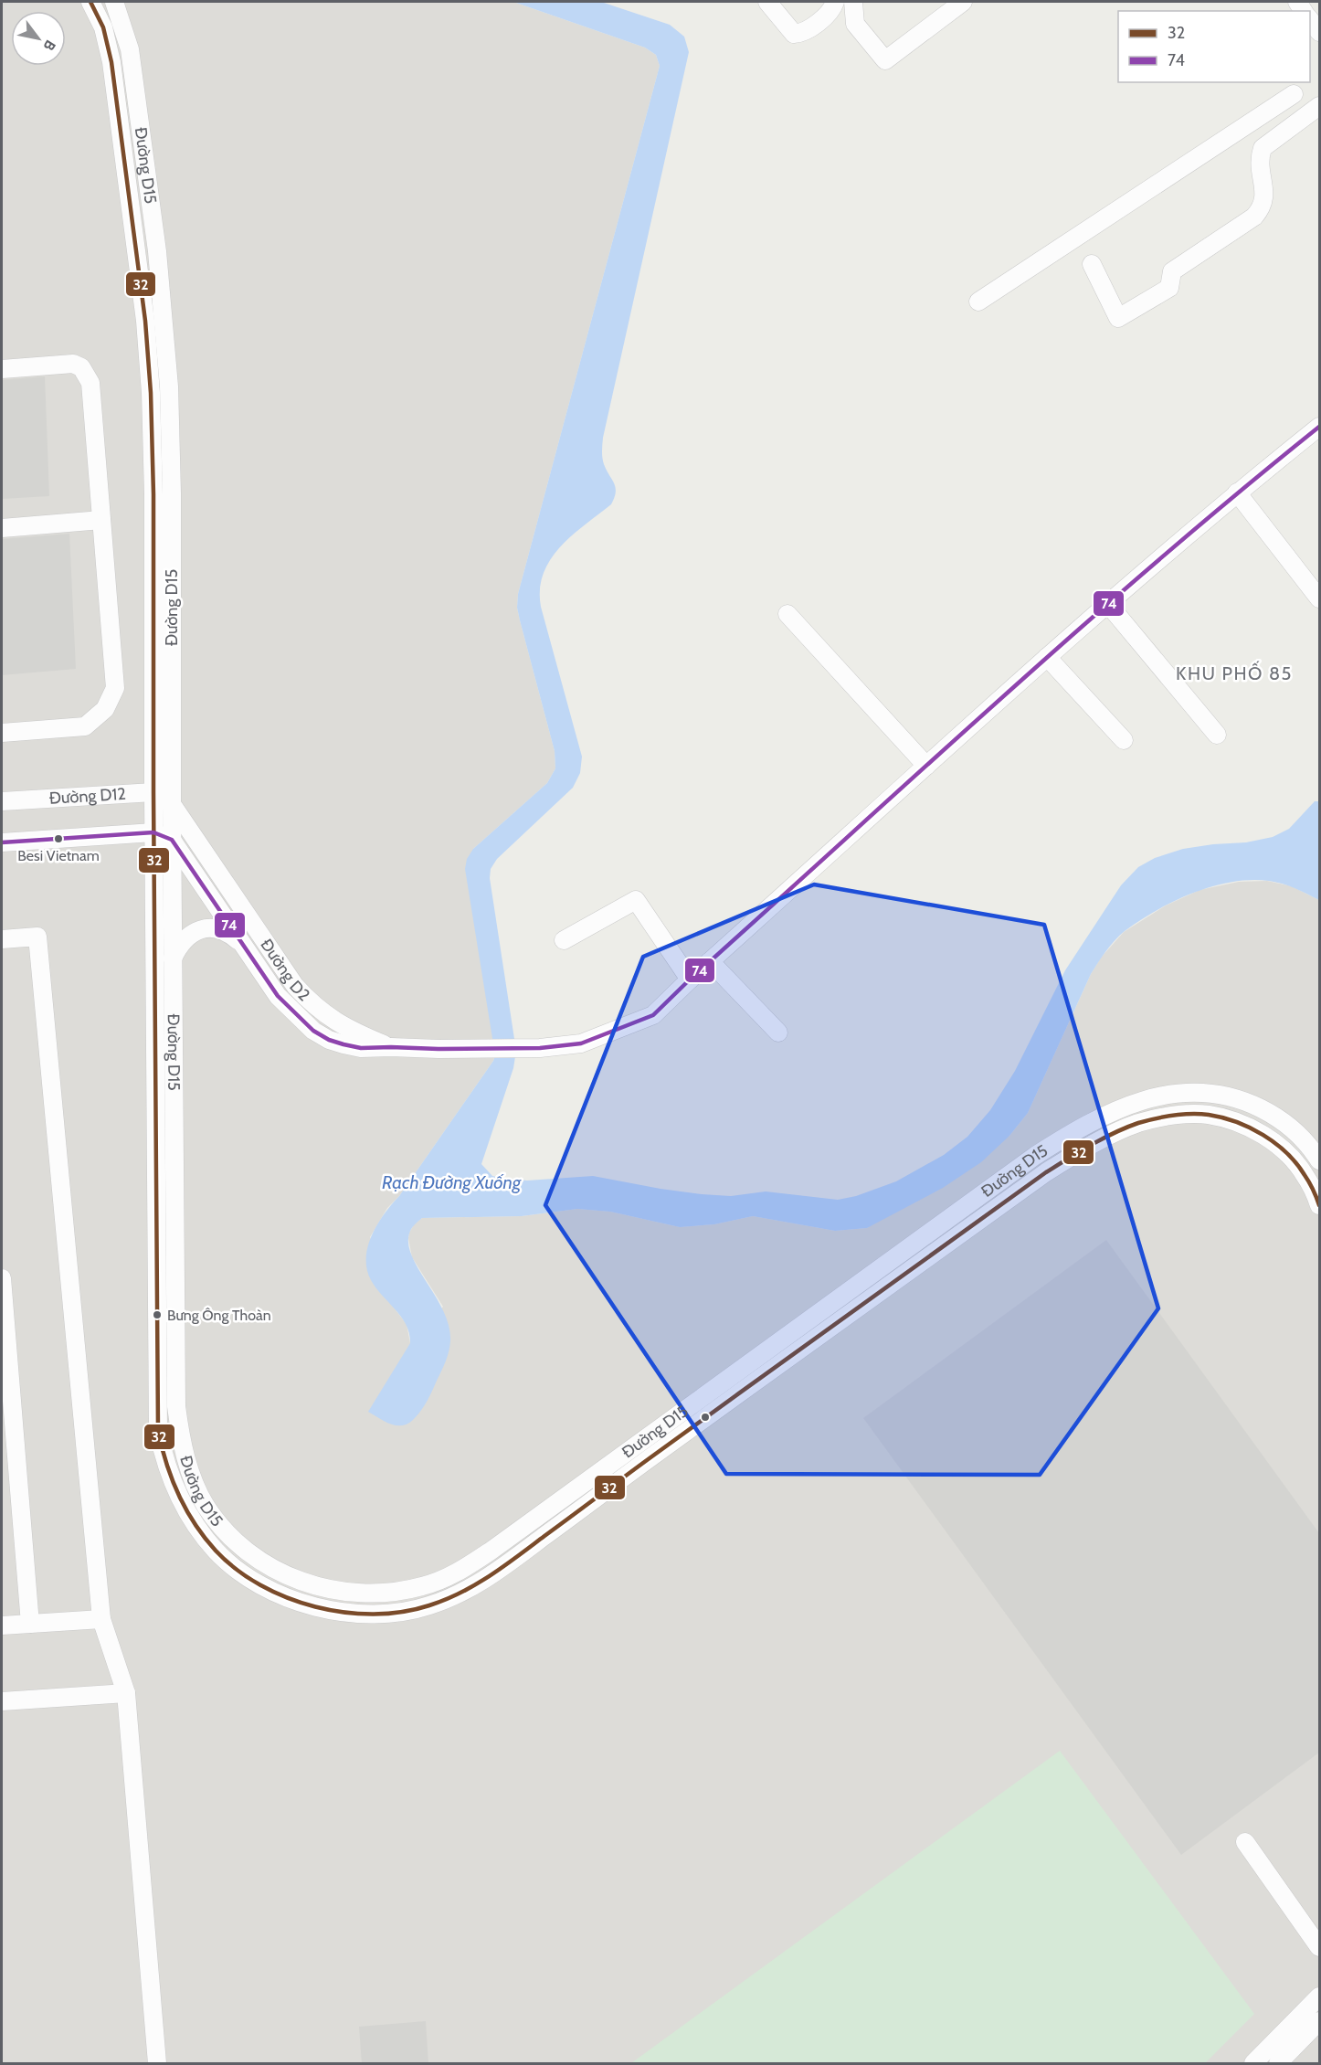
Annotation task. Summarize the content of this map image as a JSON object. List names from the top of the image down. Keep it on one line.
{"streets":{"street":["Đường D15","Đường D12","Đường D2"]},"crossings":[["Đường D15","Đường D12"],["Đường D15","Đường D2"]],"districts":["KHU PHỐ 85"],"water":["Rạch Đường Xuống"],"places":["Besi Vietnam","Bưng Ông Thoàn"],"lines":["transit line 32","transit line 74"],"legend":["32","74"],"north":"bottom right"}
